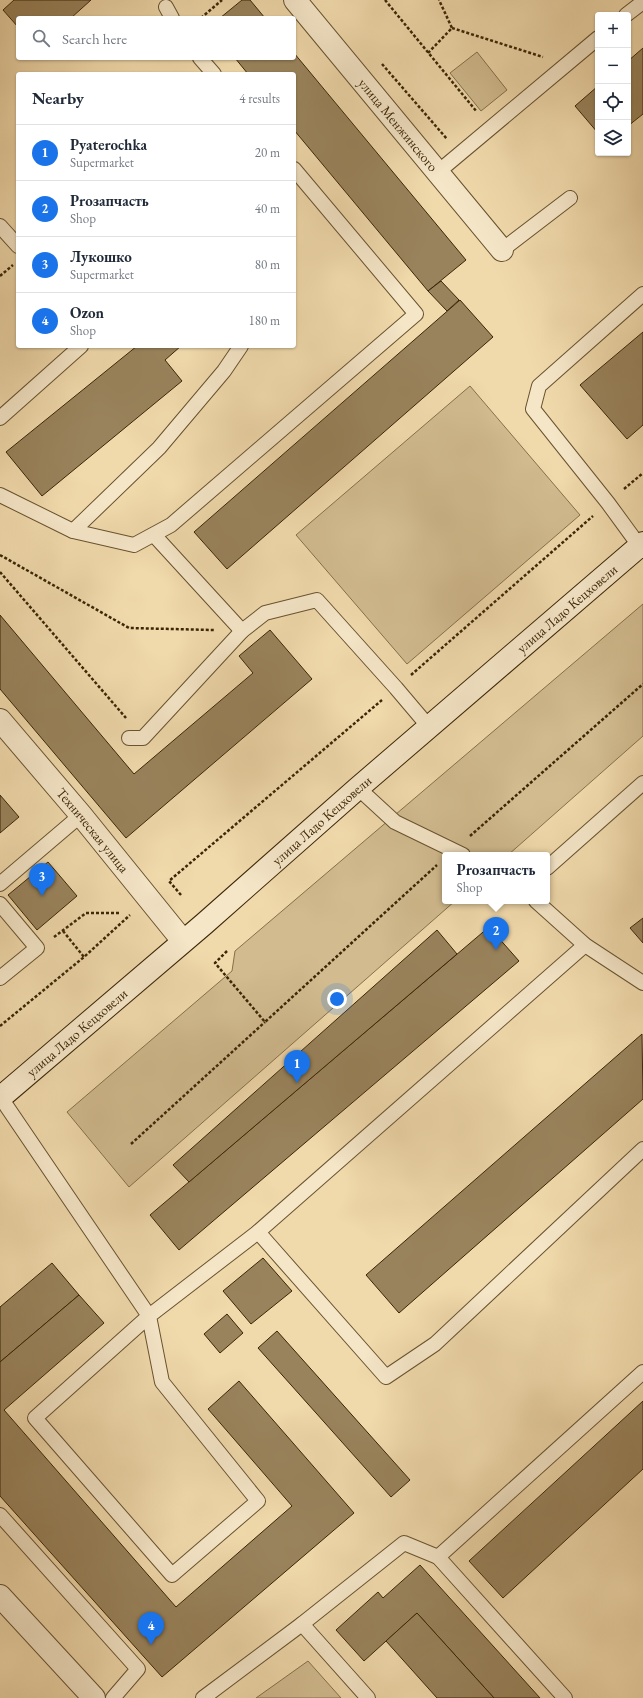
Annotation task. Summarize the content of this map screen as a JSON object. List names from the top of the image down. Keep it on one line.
{"streets":{"main road":["улица Менжинского","улица Ладо Кецховели","Техническая улица"]},"crossings":[["улица Ладо Кецховели","Техническая улица"]],"page":{"map_buttons":["+","−"],"search":"Search here","heading":["Nearby","4 results"],"list":[{"mark":"1","name":"Pyaterochka","note":"Supermarket","value":"20 m"},{"mark":"2","name":"Proзапчасть","note":"Shop","value":"40 m"},{"mark":"3","name":"Лукошко","note":"Supermarket","value":"80 m"},{"mark":"4","name":"Ozon","note":"Shop","value":"180 m"}],"popup":["Proзапчасть","Shop"],"pins":["3","2","1","4"]}}
